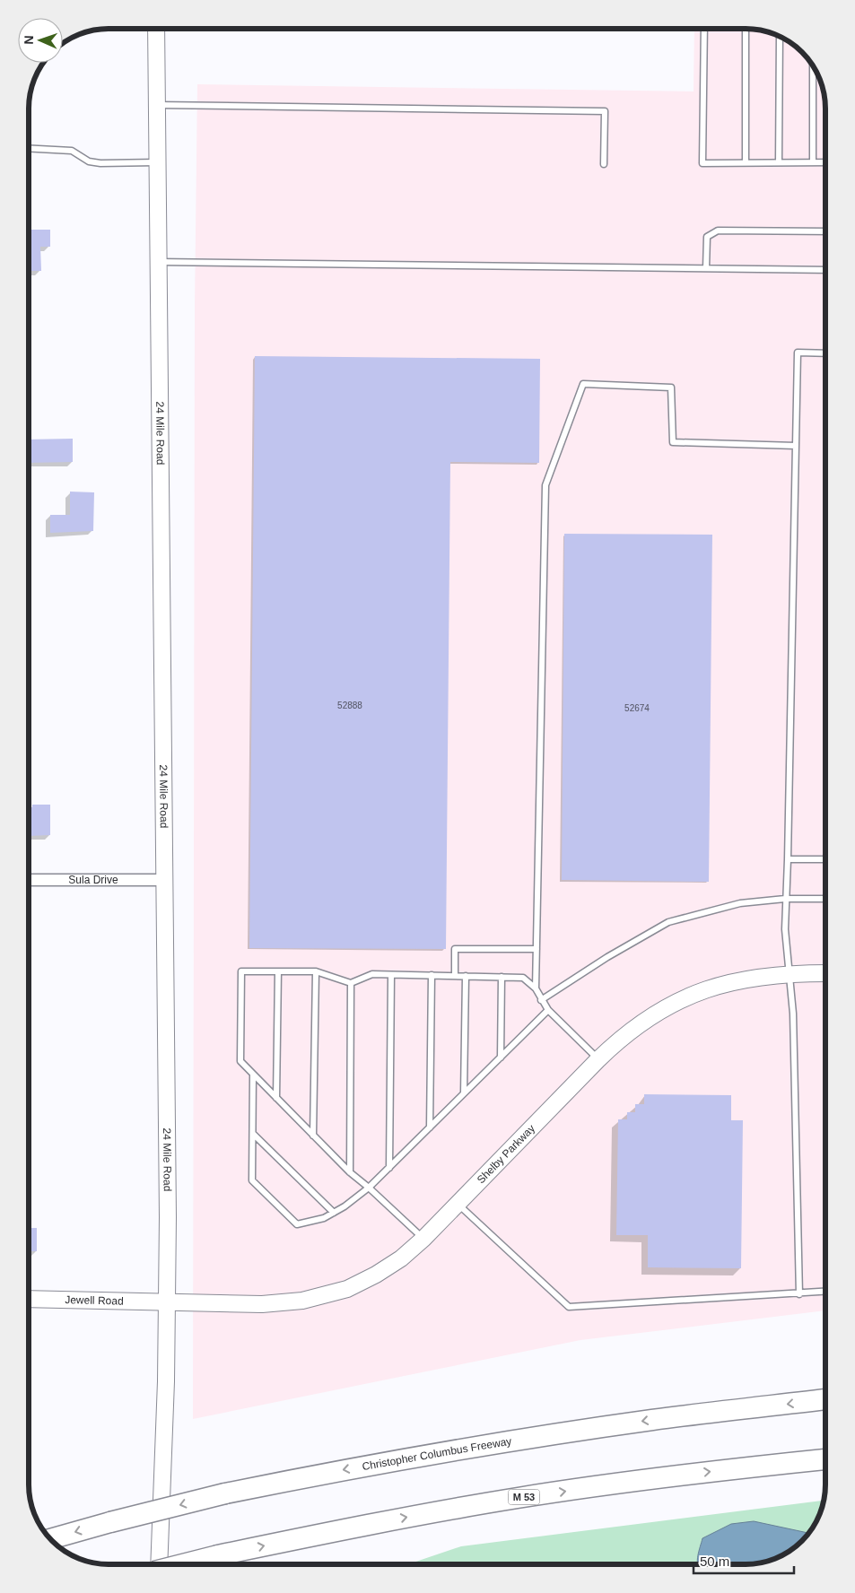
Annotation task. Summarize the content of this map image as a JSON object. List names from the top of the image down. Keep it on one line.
{"streets":{"highway":["Christopher Columbus Freeway","M 53"],"street":["24 Mile Road","Sula Drive","Shelby Parkway","Jewell Road"]},"crossings":[["24 Mile Road","Sula Drive"],["24 Mile Road","Shelby Parkway"],["24 Mile Road","Jewell Road"],["Shelby Parkway","Jewell Road"]],"house_numbers":["52888","52674"],"scale_bar":"50 m","north":"left"}
